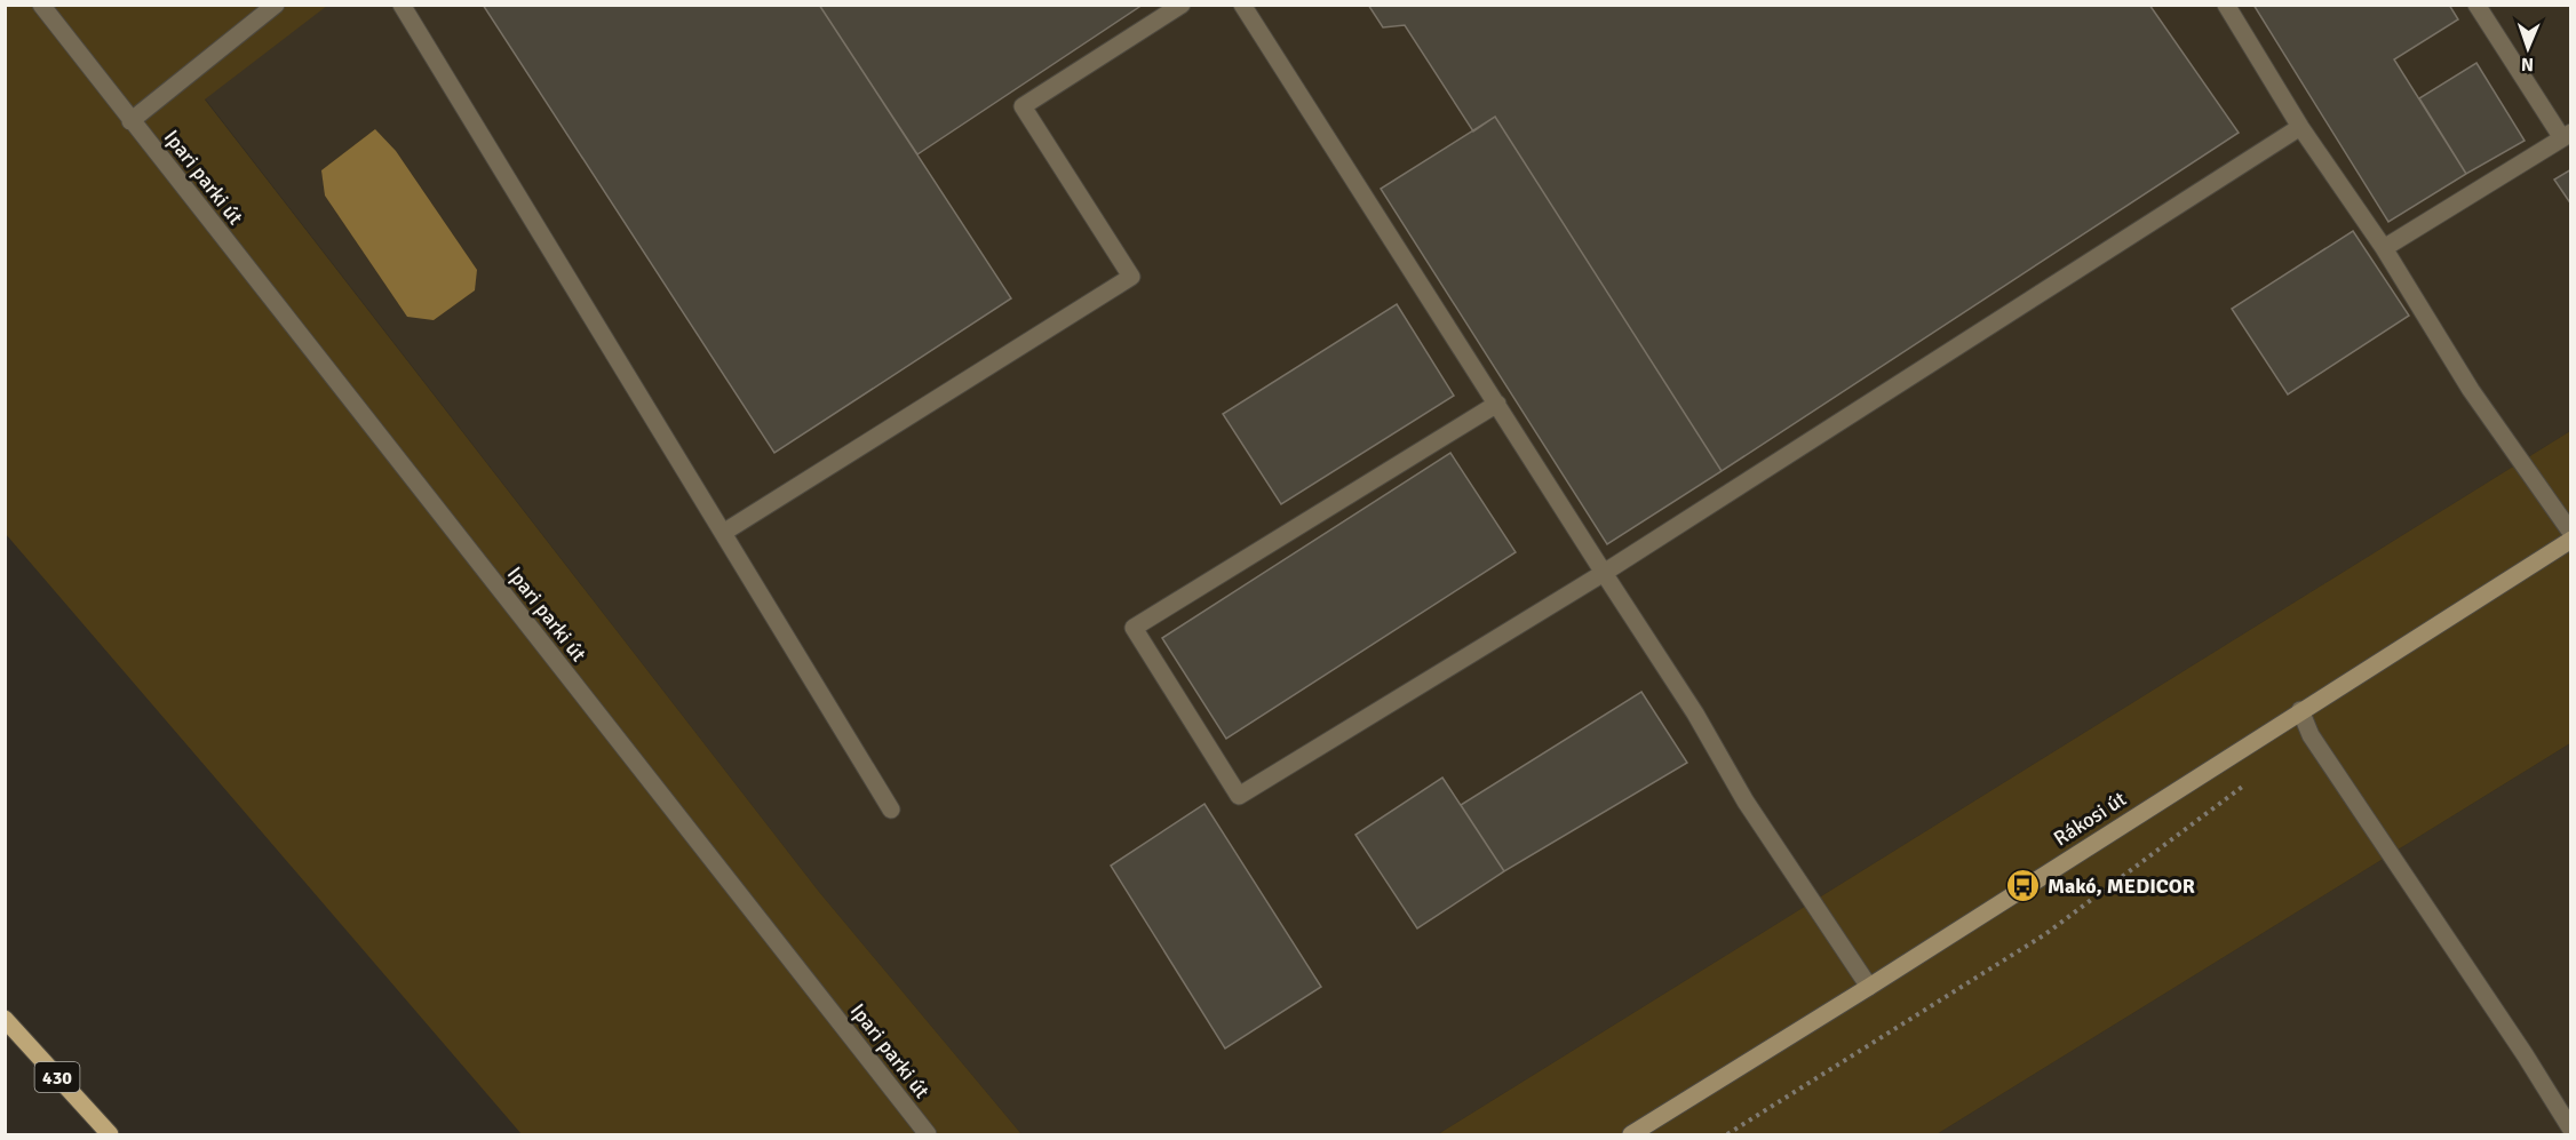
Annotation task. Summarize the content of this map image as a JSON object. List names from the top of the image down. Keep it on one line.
{"streets":{"main road":["Rákosi út","430"],"street":["Ipari parki út"]},"places":{"bus stop":["Makó, MEDICOR"]},"north":"bottom"}
